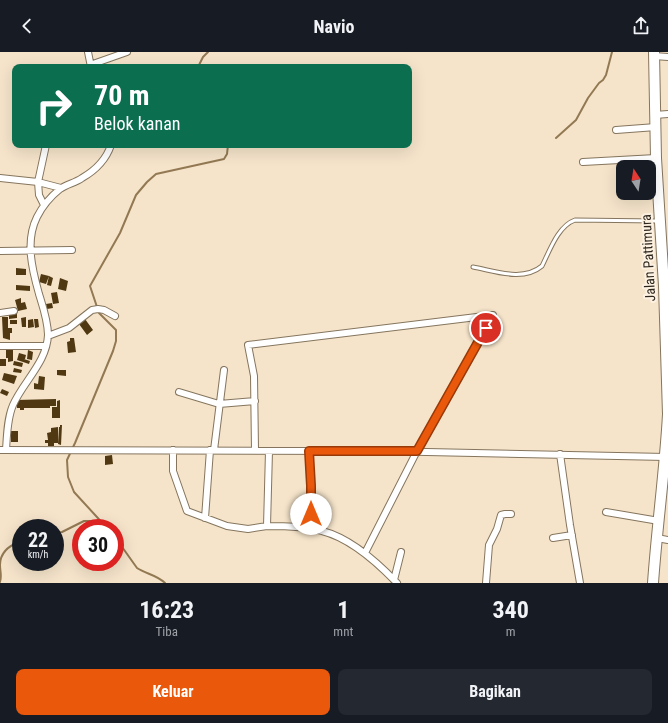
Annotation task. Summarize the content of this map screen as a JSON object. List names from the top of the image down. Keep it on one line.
{"streets":{"main road":["Jalan Pattimura"]},"north":"top","page":{"header":"Navio","turn":["70 m","Belok kanan"],"speed":"22 km/h","limit":"30","eta":["16:23","Tiba","1","mnt","340","m"],"buttons":["Keluar","Bagikan"]}}
